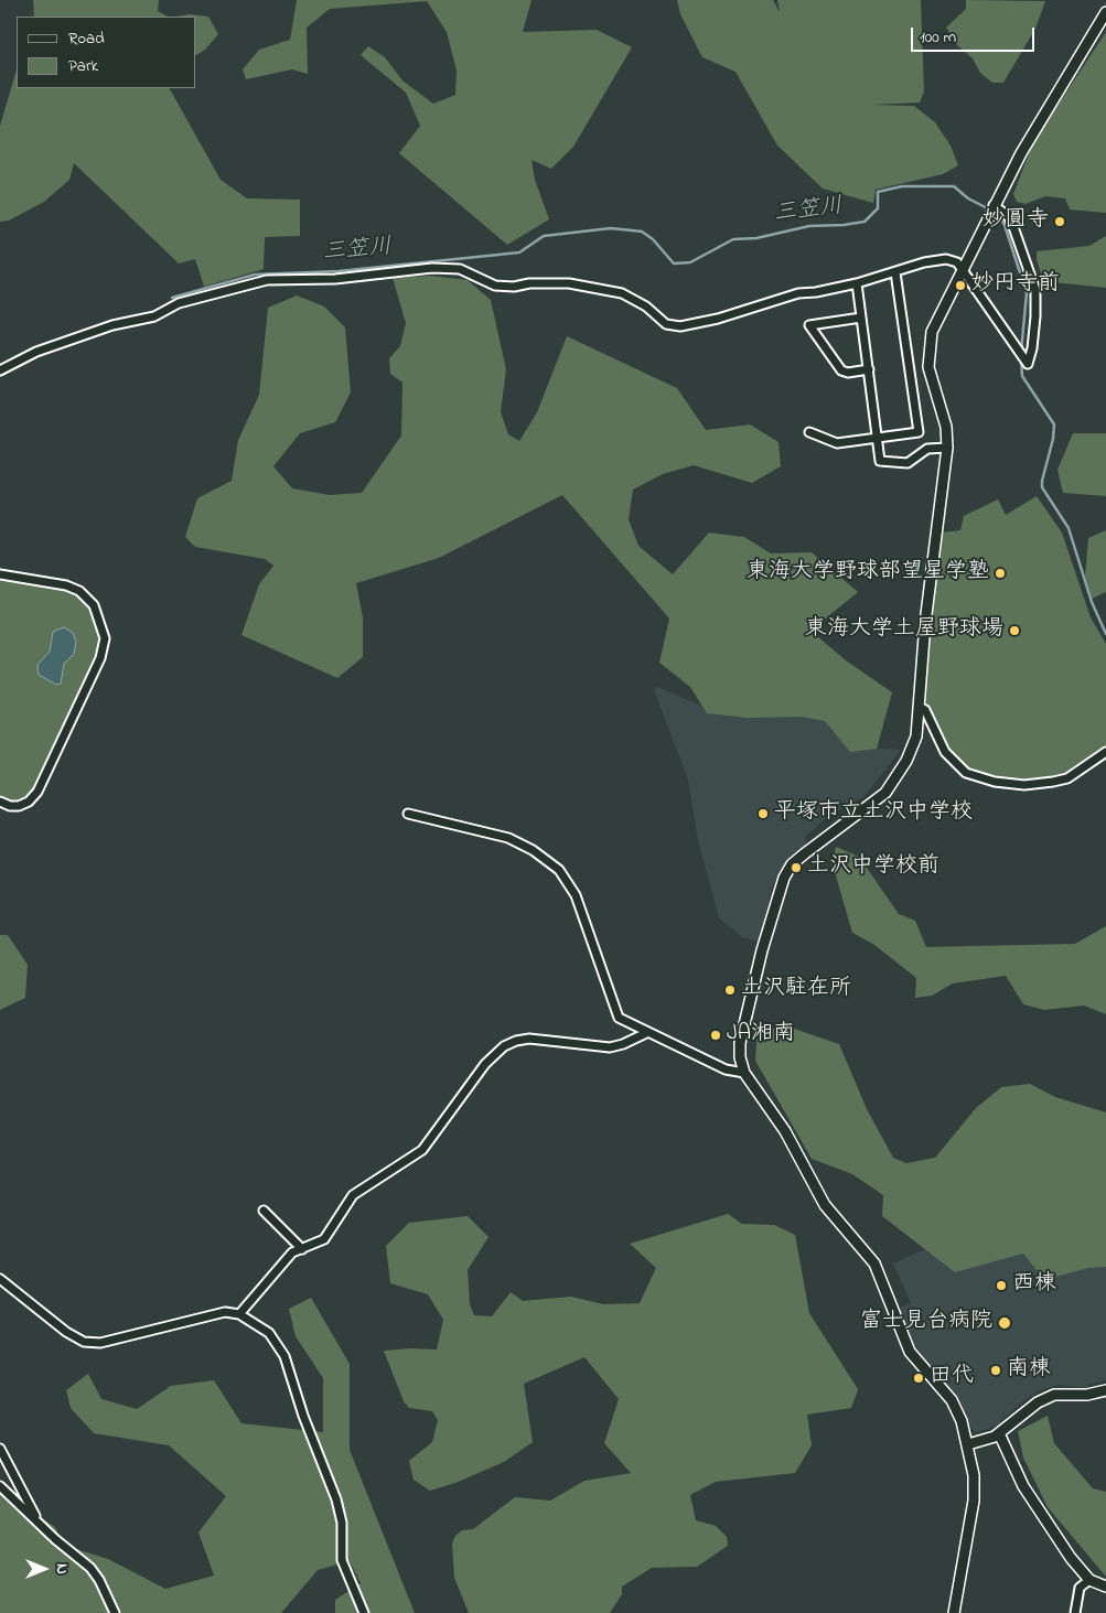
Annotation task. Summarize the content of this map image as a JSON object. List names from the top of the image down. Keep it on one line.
{"water":["三笠川"],"places":["妙圓寺","妙円寺前","東海大学野球部望星学塾","東海大学土屋野球場","平塚市立土沢中学校","土沢中学校前","土沢駐在所","JA湘南","西棟","富士見台病院","南棟","田代"],"legend":["Road","Park"],"scale_bar":"100 m","north":"right"}
